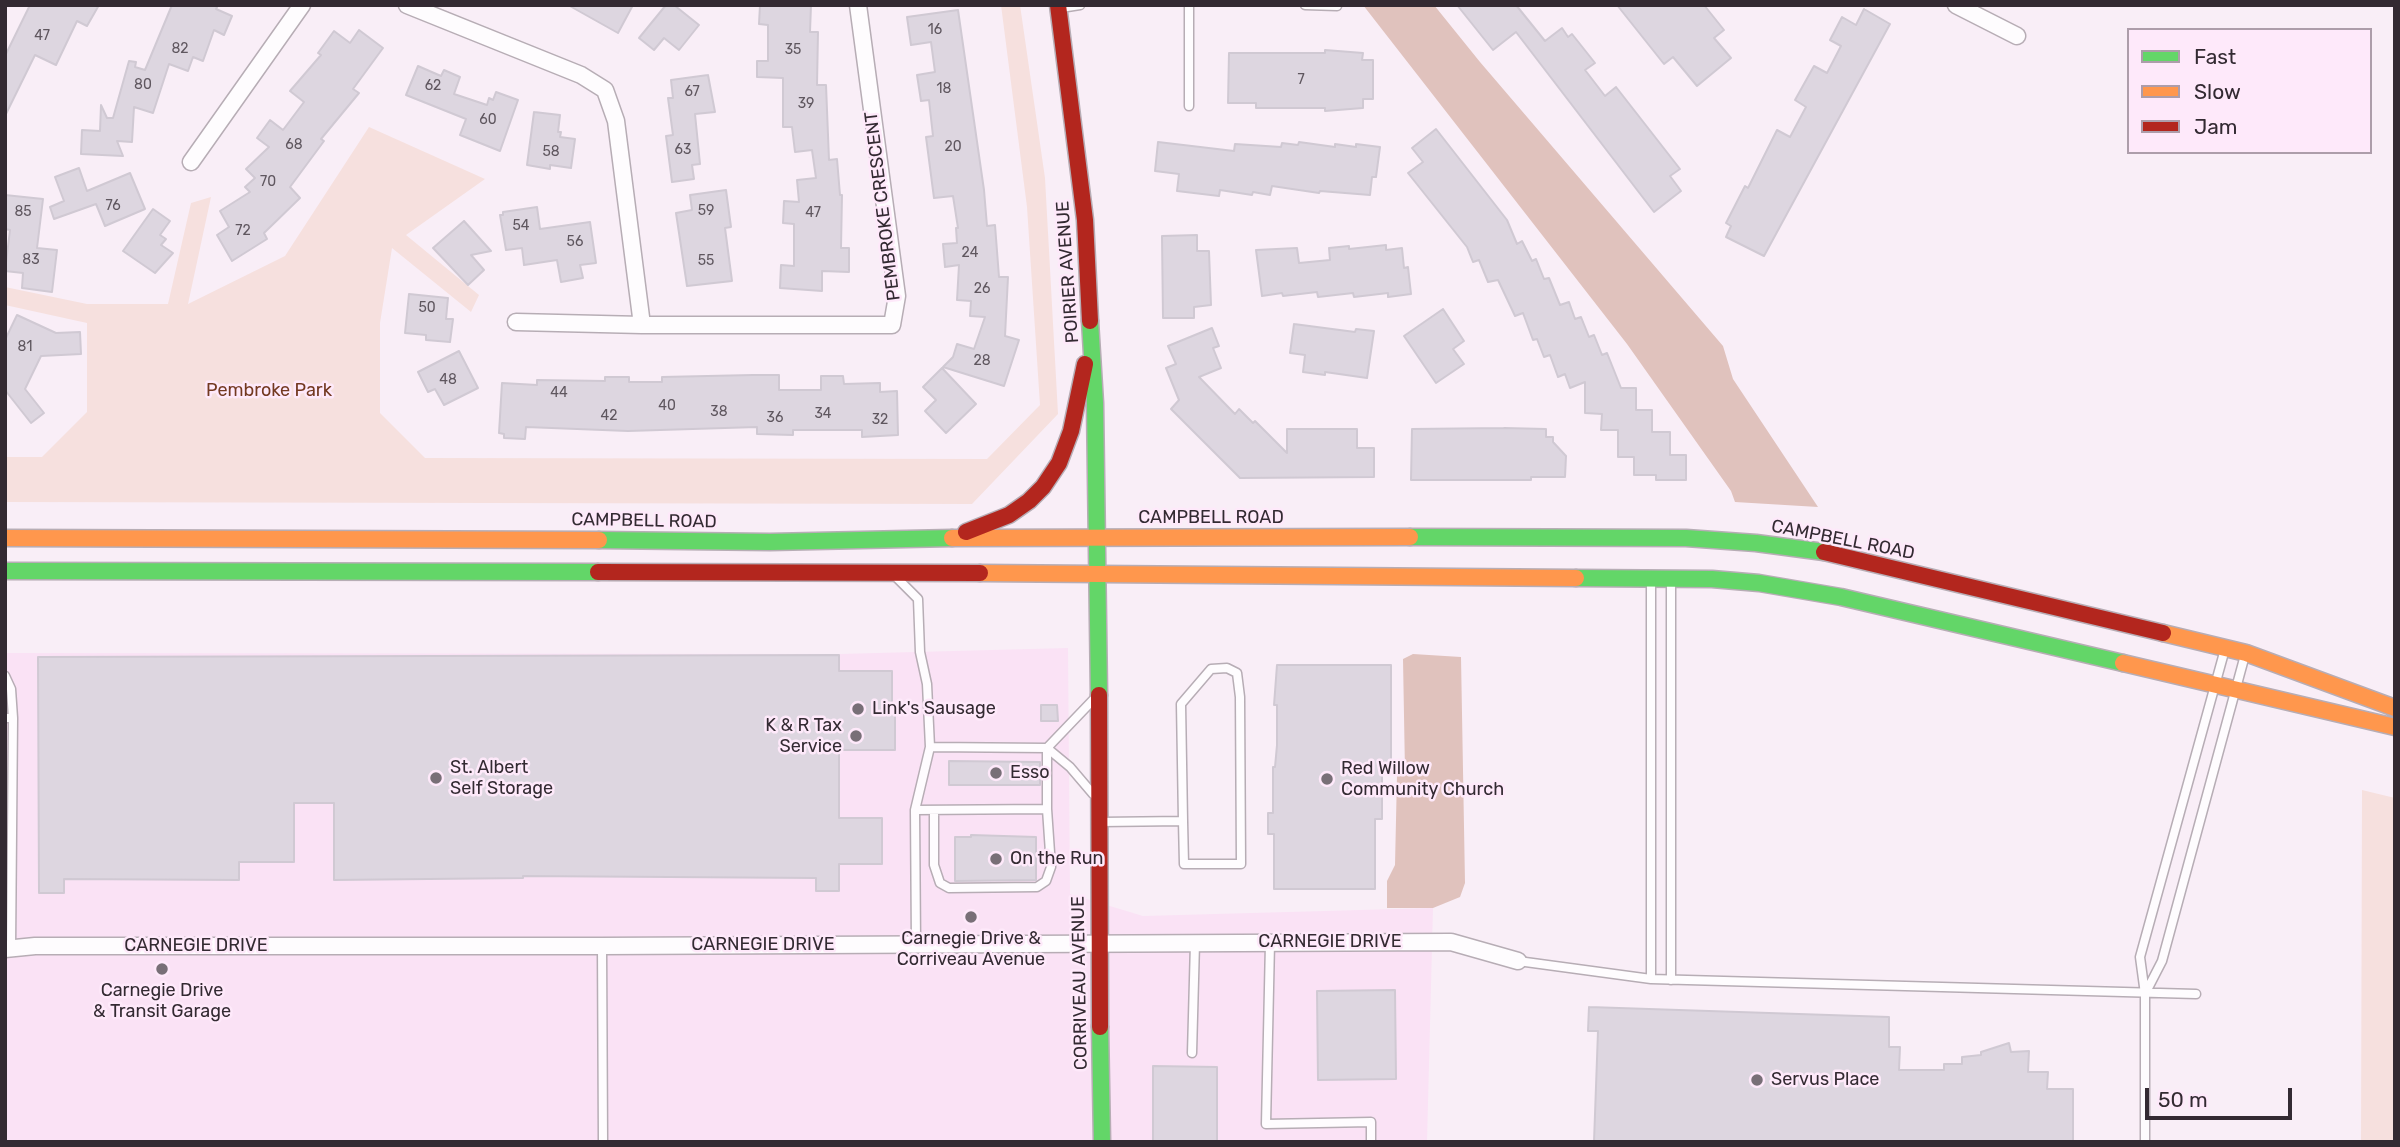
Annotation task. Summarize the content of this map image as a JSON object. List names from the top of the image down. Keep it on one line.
{"streets":{"street":["PEMBROKE CRESCENT","POIRIER AVENUE","CAMPBELL ROAD","CARNEGIE DRIVE","CORRIVEAU AVENUE"]},"crossings":[["POIRIER AVENUE","CAMPBELL ROAD"],["POIRIER AVENUE","CORRIVEAU AVENUE"],["CARNEGIE DRIVE","CORRIVEAU AVENUE"]],"parks":["Pembroke Park"],"places":["Link's Sausage","K & R Tax Service","Esso","St. Albert Self Storage","Red Willow Community Church","On the Run","Carnegie Drive & Corriveau Avenue","Carnegie Drive & Transit Garage","Servus Place"],"house_numbers":["16","47","82","35","7","80","62","18","67","39","60","68","20","63","58","70","76","59","85","47","54","72","56","24","83","55","26","50","81","28","48","44","40","38","34","42","36","32"],"legend":["Fast","Slow","Jam"],"scale_bar":"50 m"}
